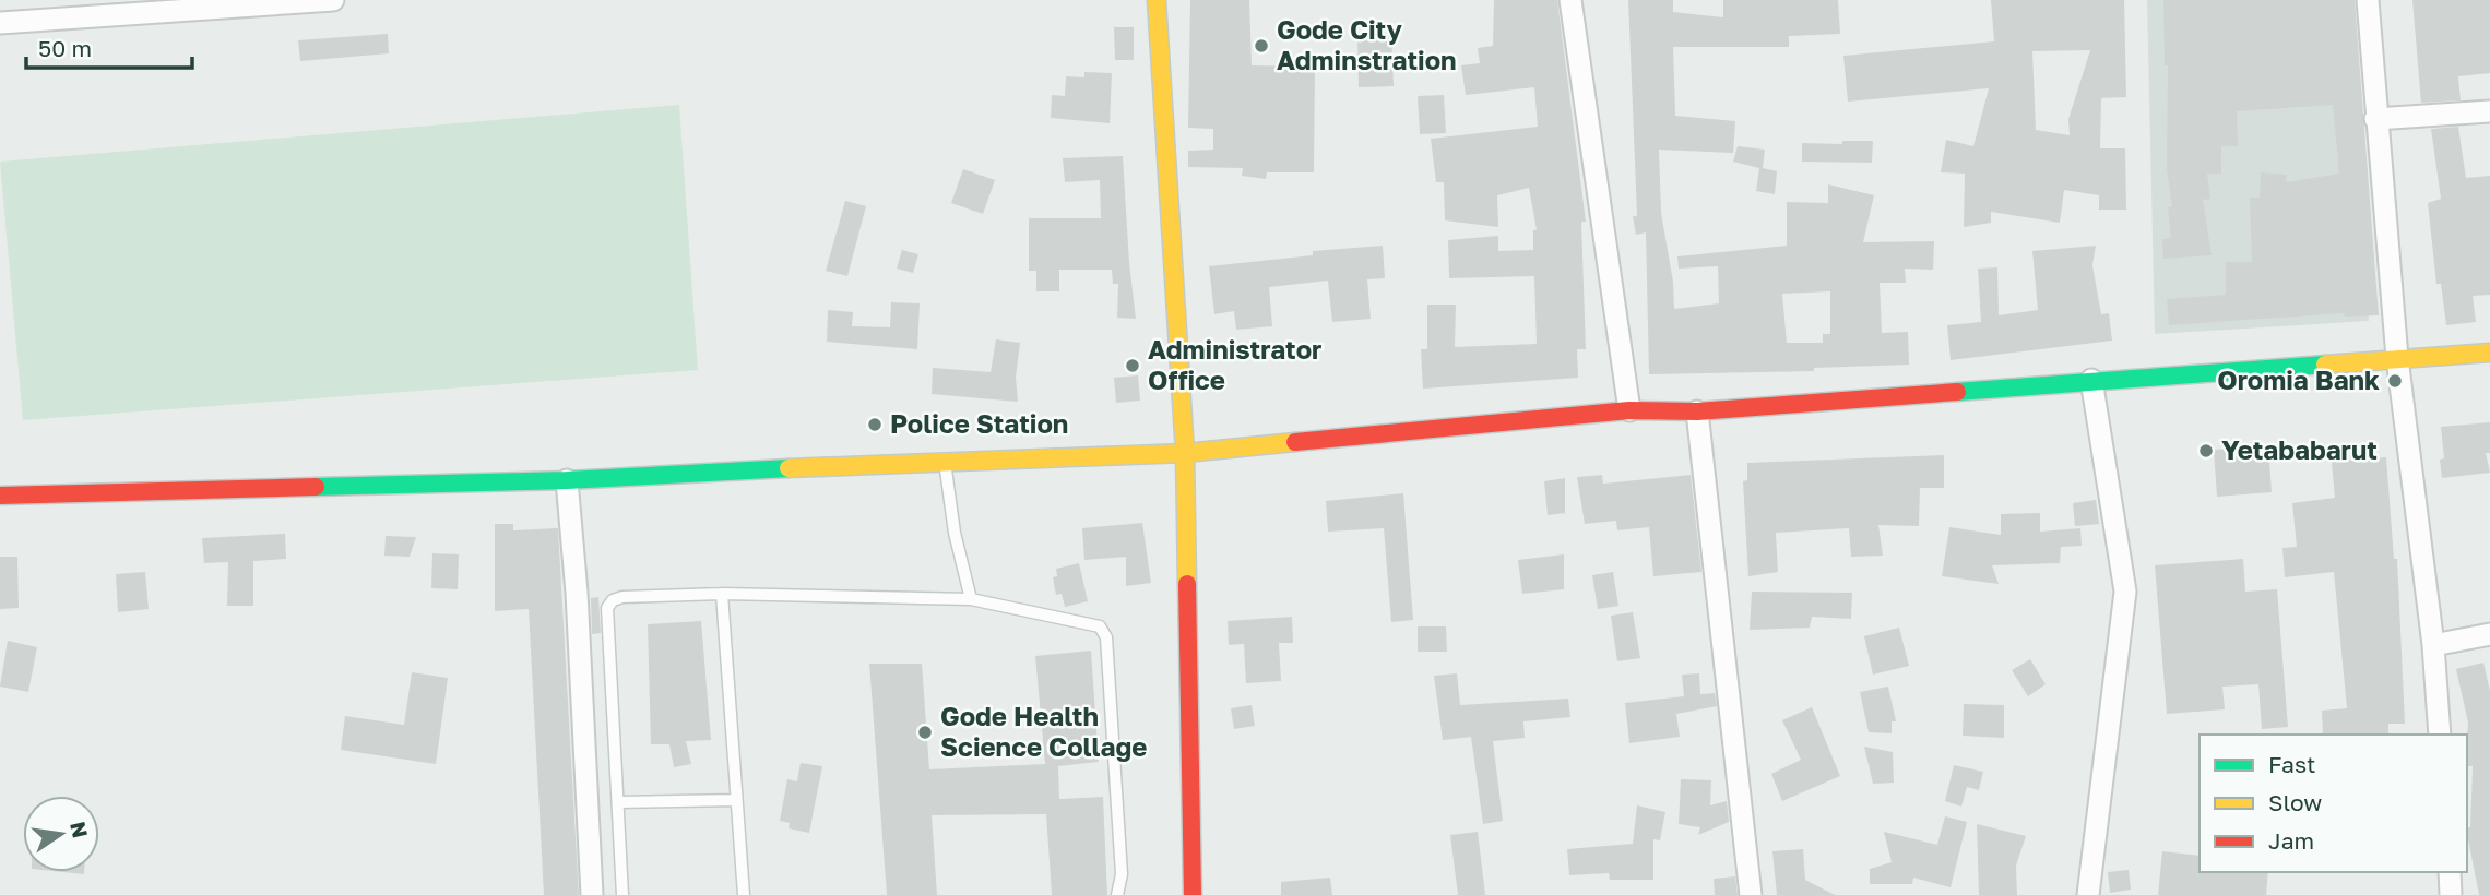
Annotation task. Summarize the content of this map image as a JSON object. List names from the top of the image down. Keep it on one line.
{"places":["Gode City Adminstration","Administrator Office","Oromia Bank","Police Station","Yetababarut","Gode Health Science Collage"],"legend":["Fast","Slow","Jam"],"scale_bar":"50 m","north":"right"}
